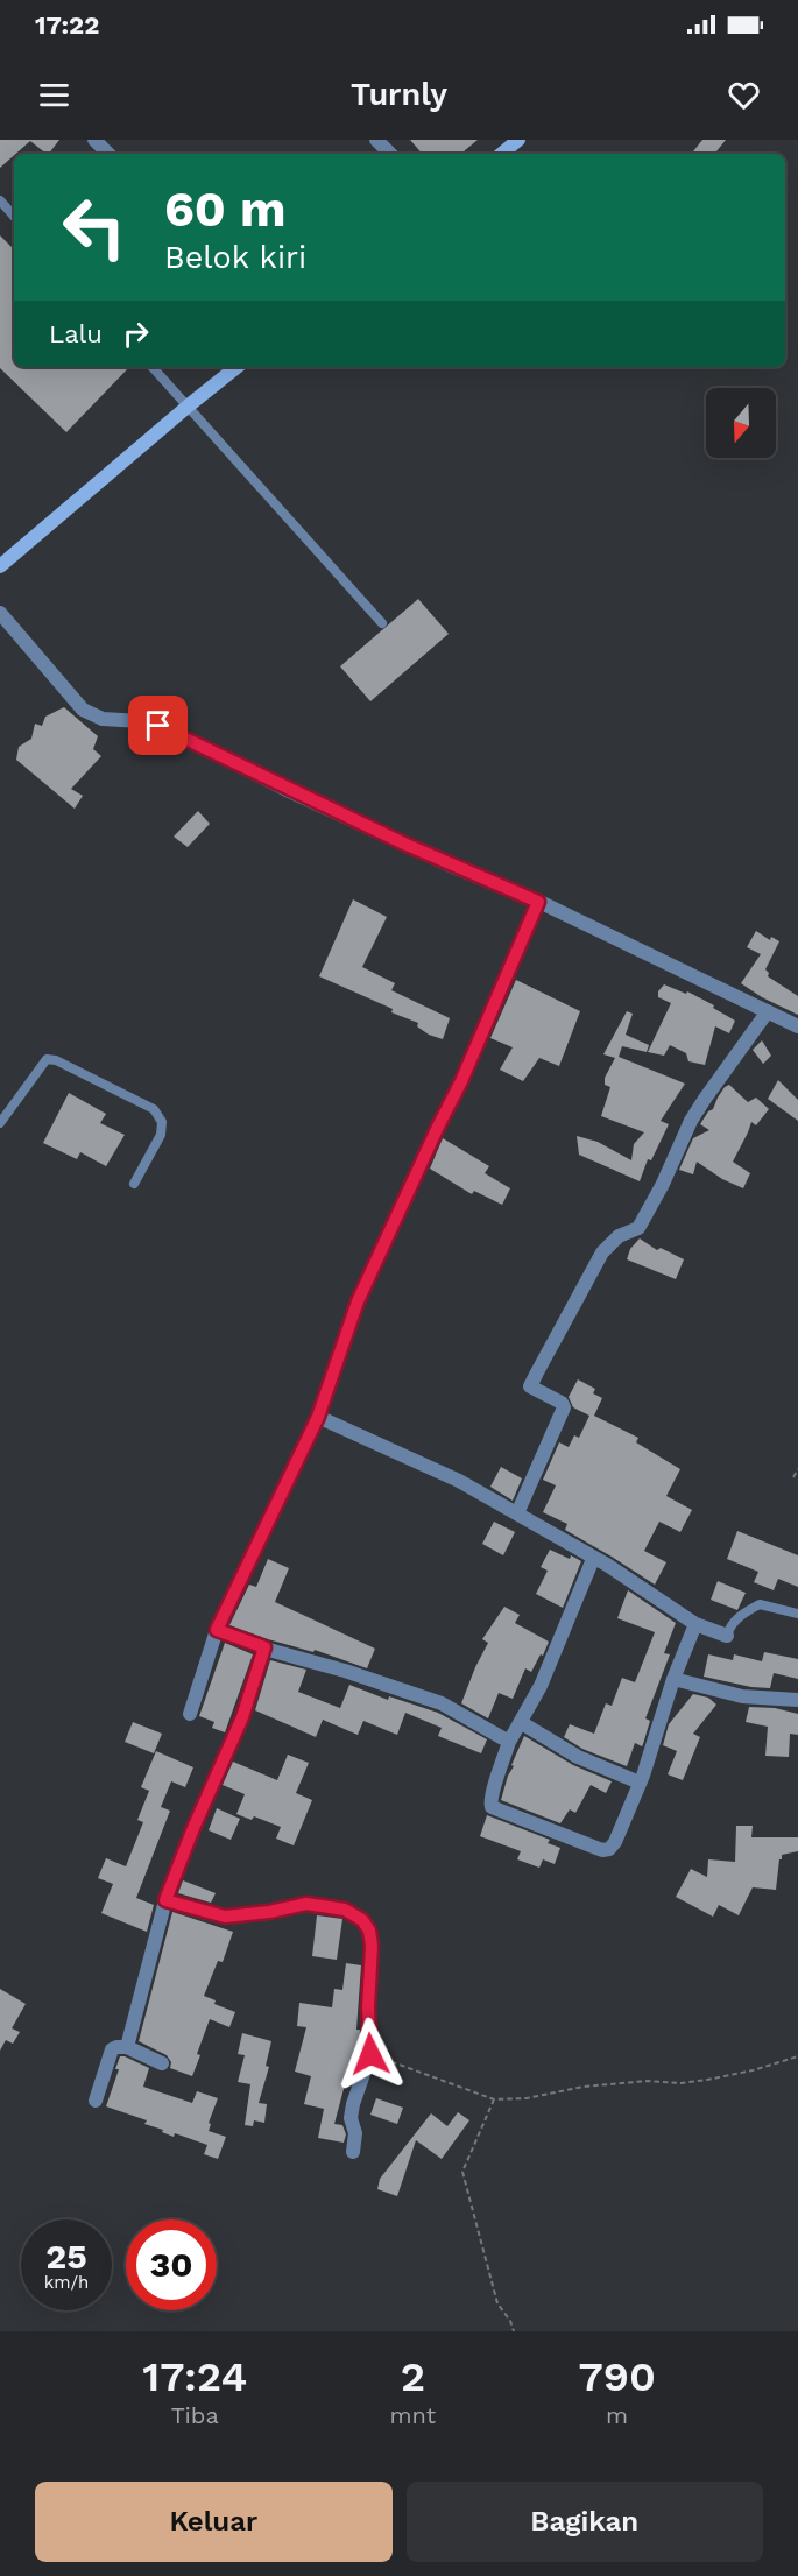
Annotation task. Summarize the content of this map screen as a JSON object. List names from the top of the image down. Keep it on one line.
{"north":"bottom","page":{"status":"17:22","header":"Turnly","turn":["60 m","Belok kiri"],"then":"Lalu","speed":"25 km/h","limit":"30","eta":["17:24","Tiba","2","mnt","790","m"],"buttons":["Keluar","Bagikan"]}}
